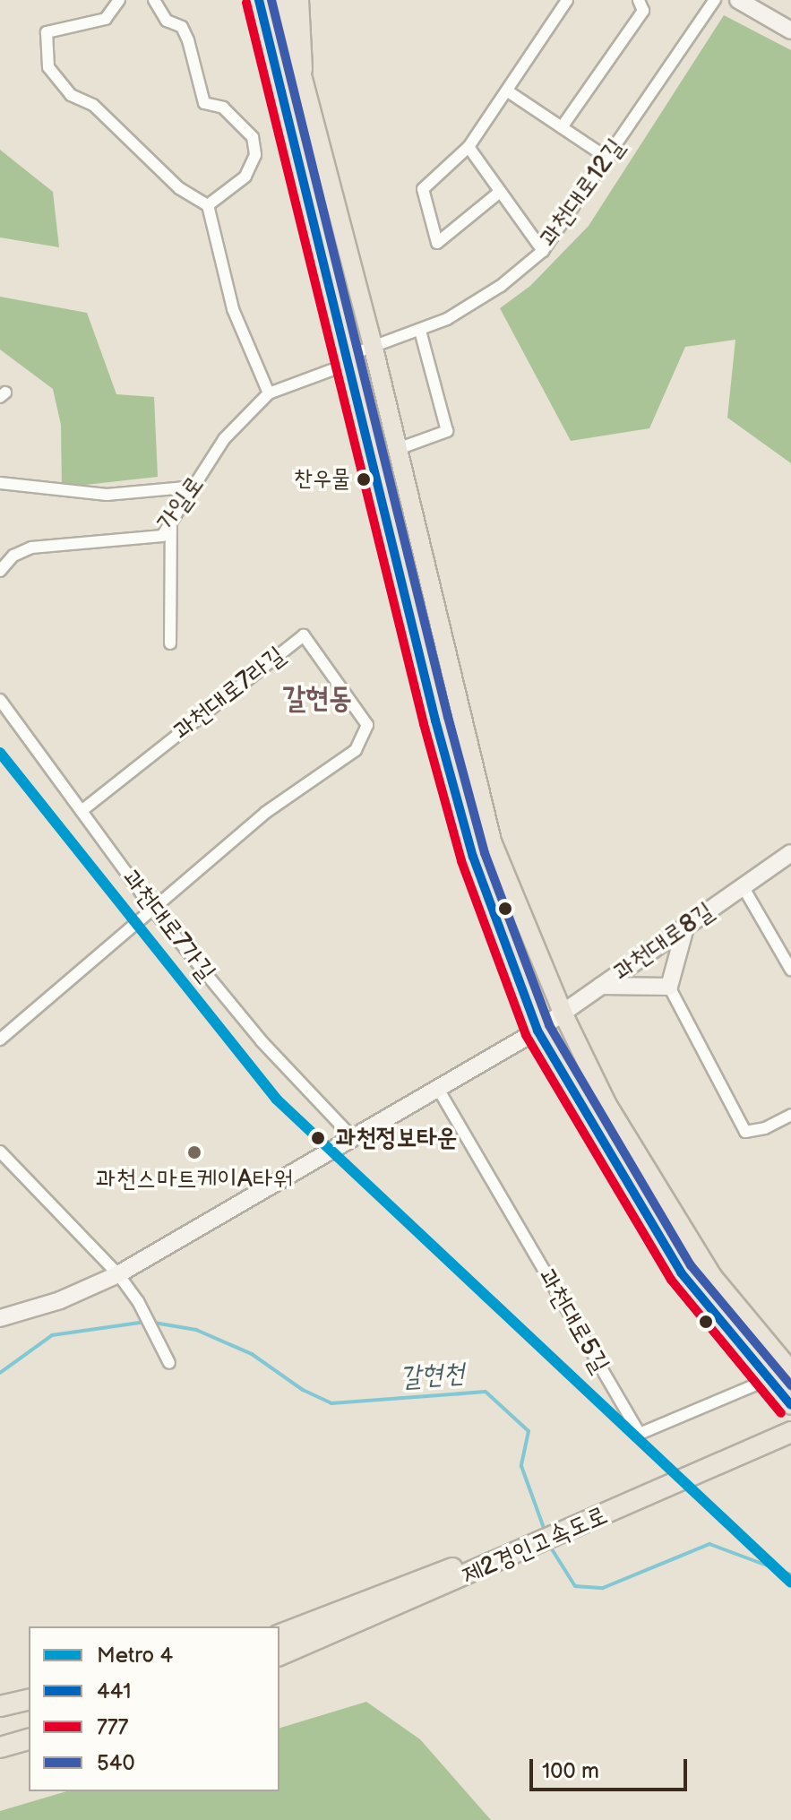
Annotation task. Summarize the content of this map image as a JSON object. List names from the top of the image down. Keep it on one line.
{"streets":{"highway":["제2경인고속도로"],"street":["과천대로12길","가일로","과천대로7라길","과천대로7가길","과천대로8길","과천대로5길"]},"crossings":[["과천대로7라길","과천대로7가길"],["과천대로7가길","과천대로8길"],["과천대로8길","과천대로5길"]],"districts":["갈현동"],"water":["갈현천"],"places":["찬우물","과천정보타운","과천스마트케이A타워"],"lines":["transit line 441","transit line 540","transit line 777","metro line 4"],"legend":["Metro 4","441","777","540"],"scale_bar":"100 m"}
